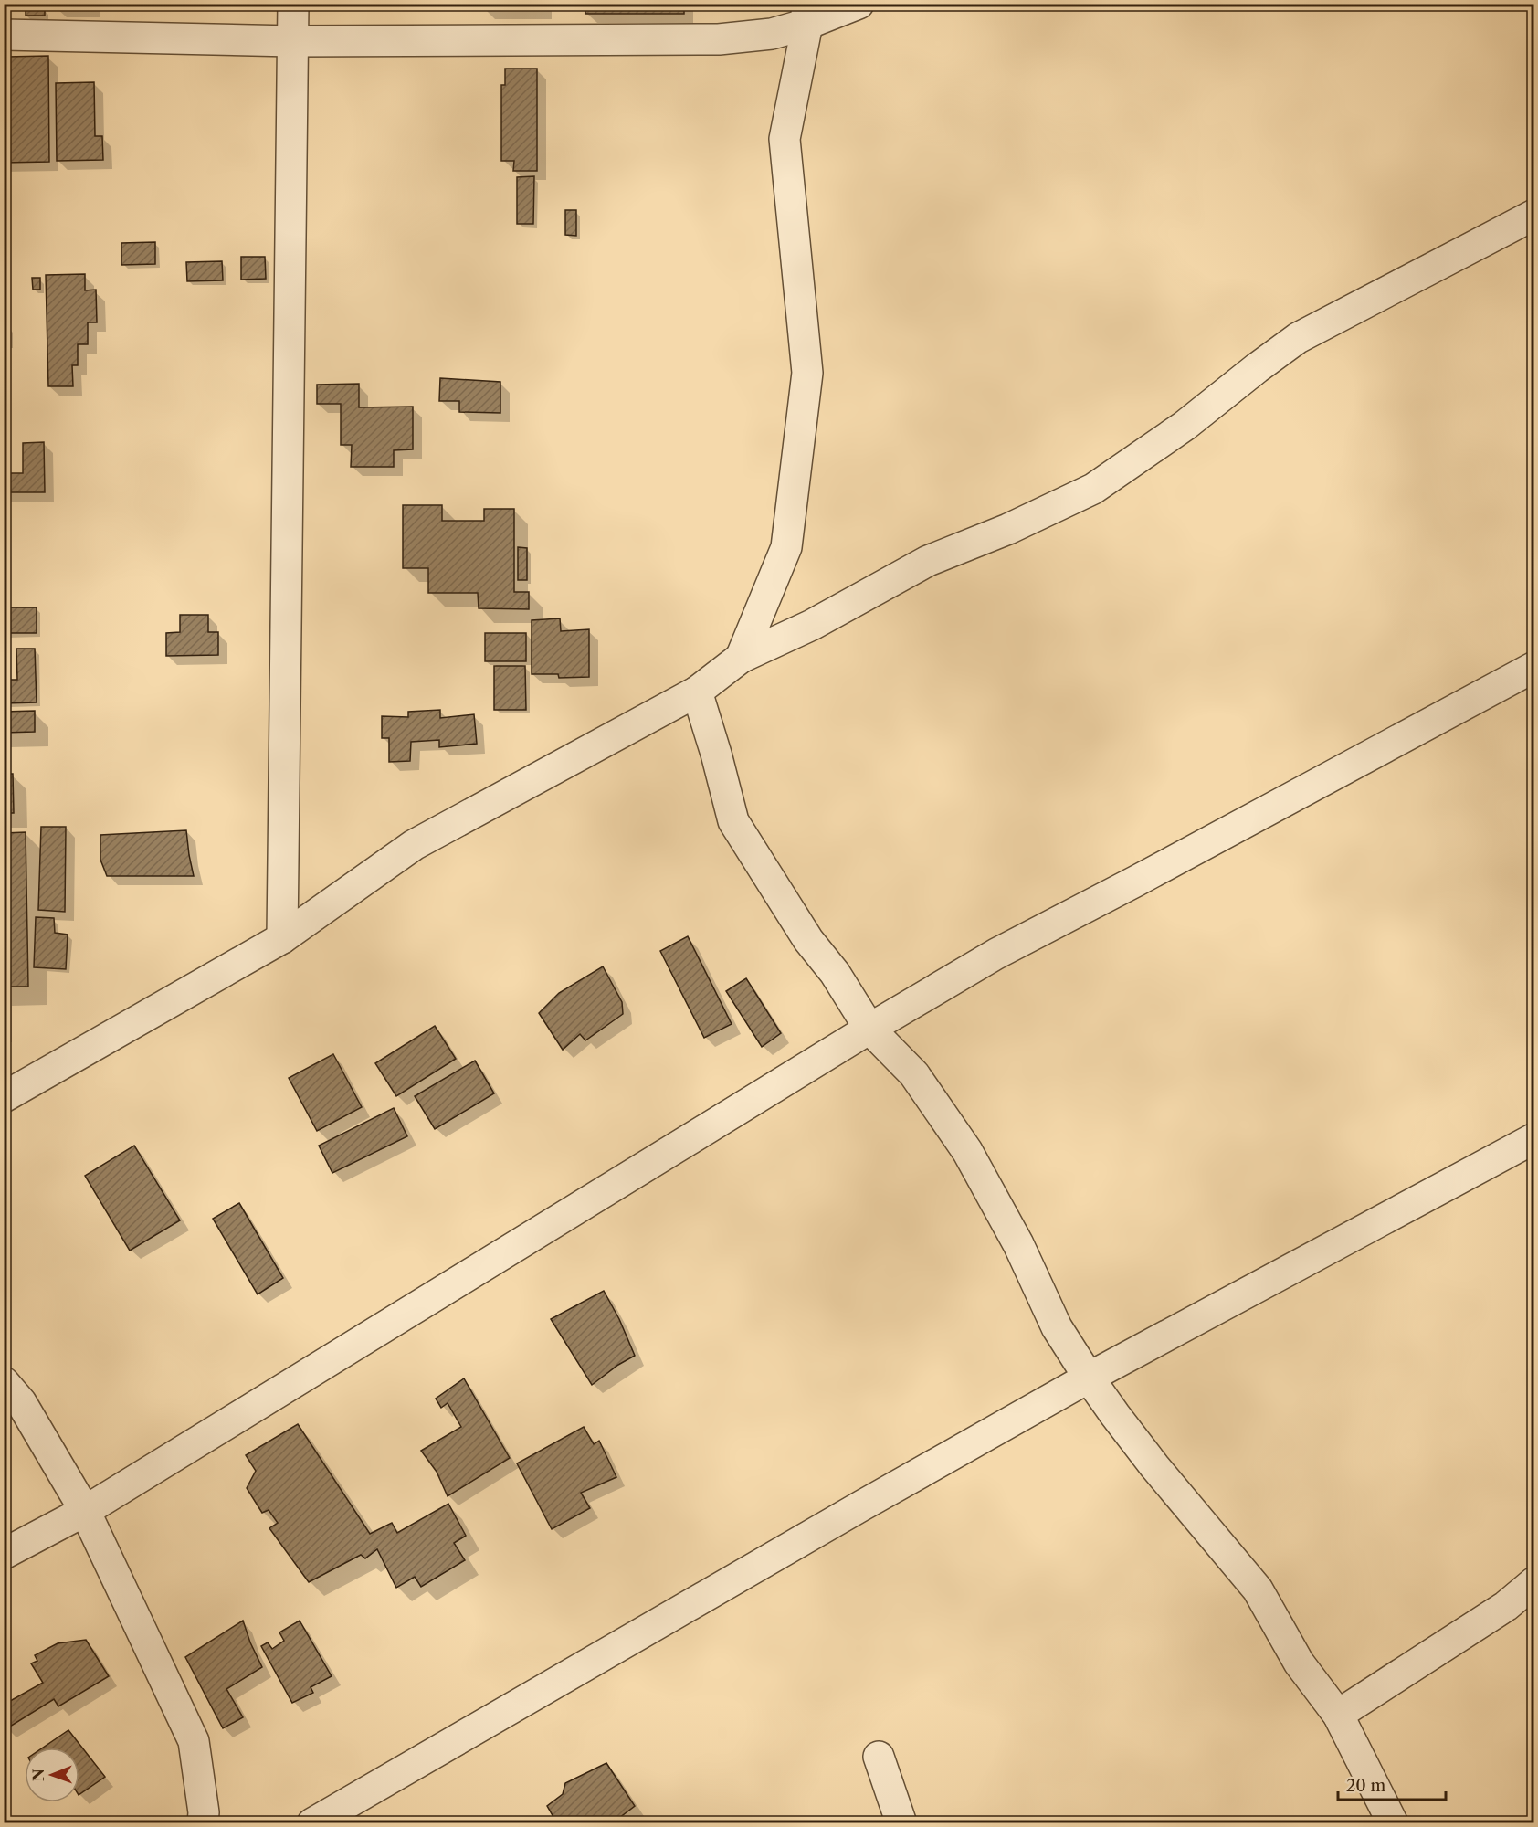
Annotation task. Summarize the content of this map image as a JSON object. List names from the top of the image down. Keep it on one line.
{"scale_bar":"20 m","north":"left"}
